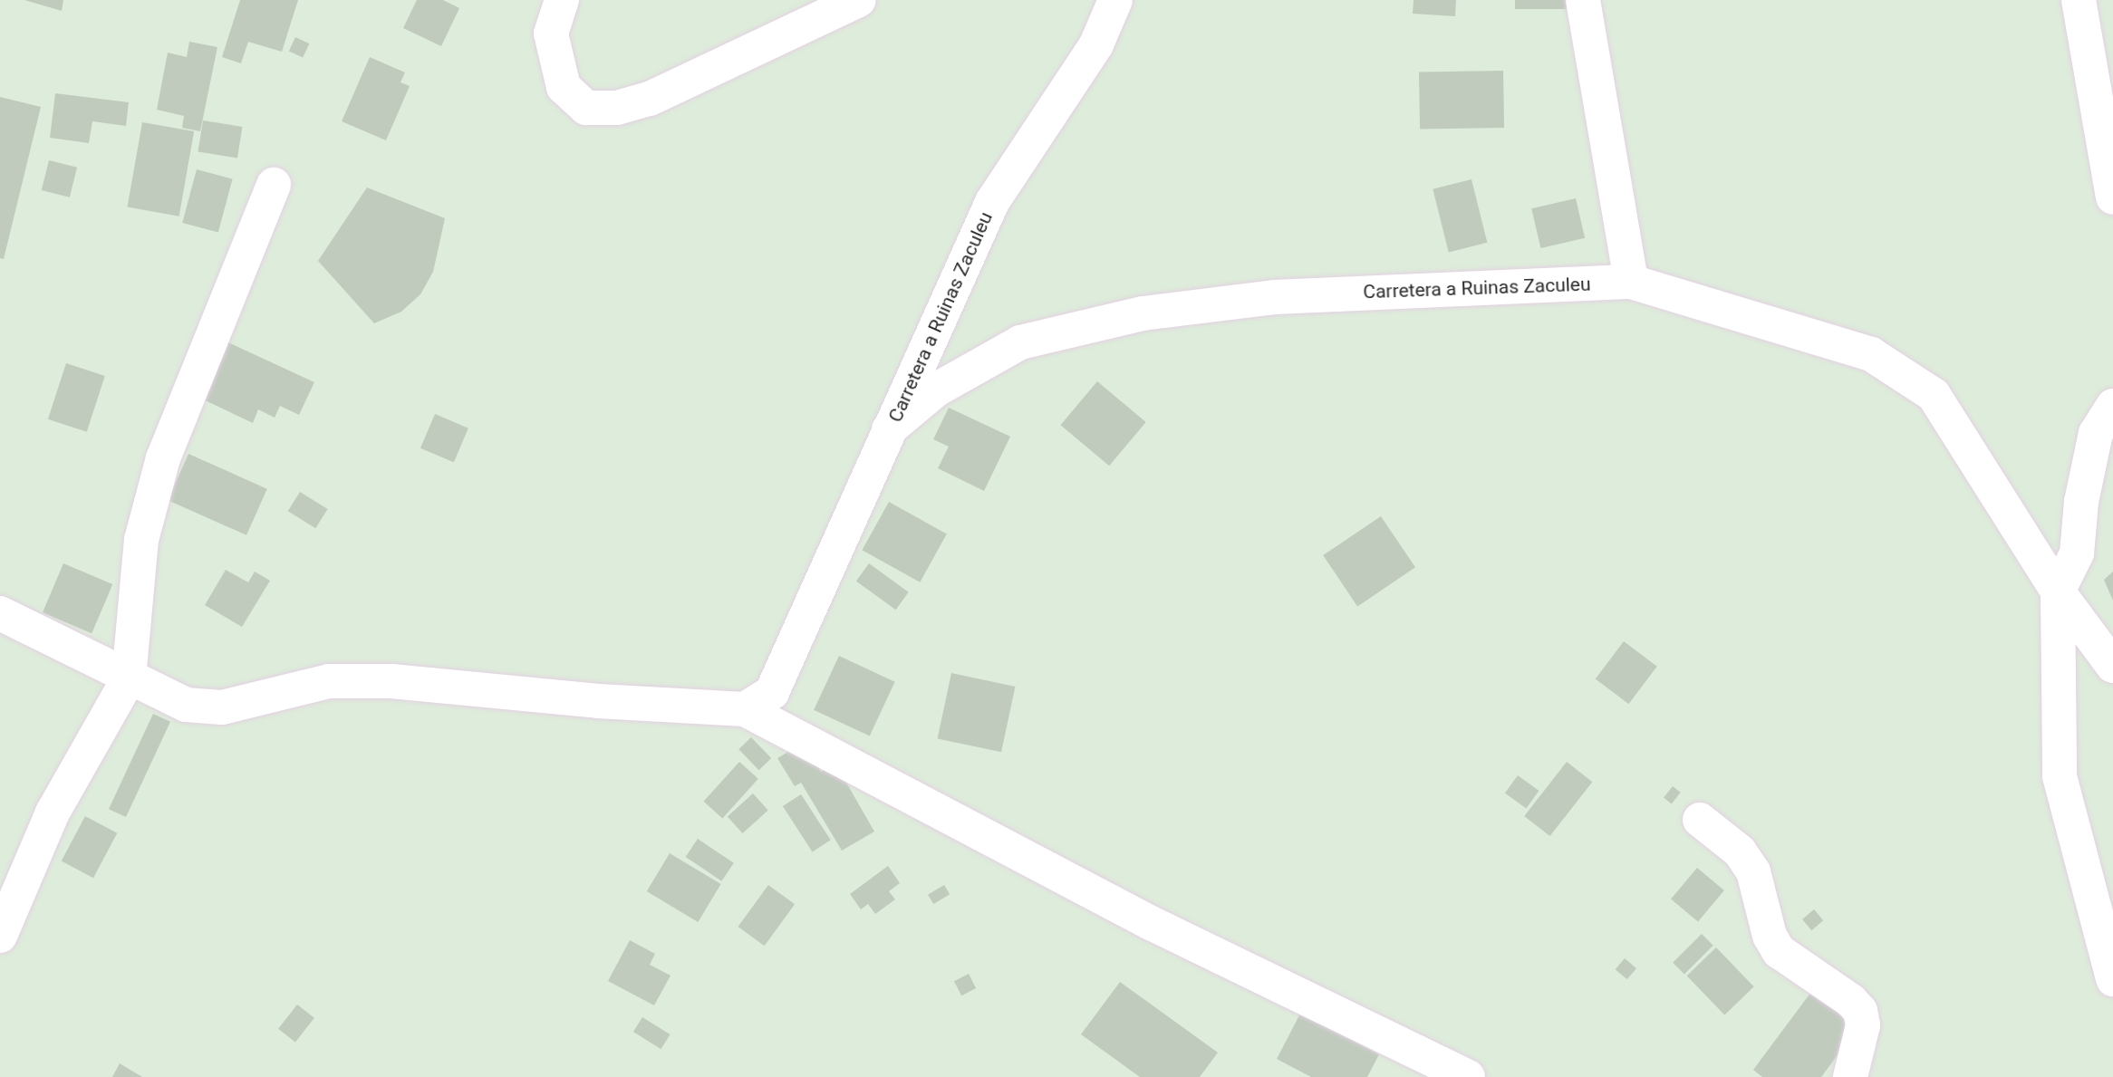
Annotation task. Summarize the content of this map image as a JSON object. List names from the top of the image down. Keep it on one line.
{"streets":{"street":["Carretera a Ruinas Zaculeu"]}}
